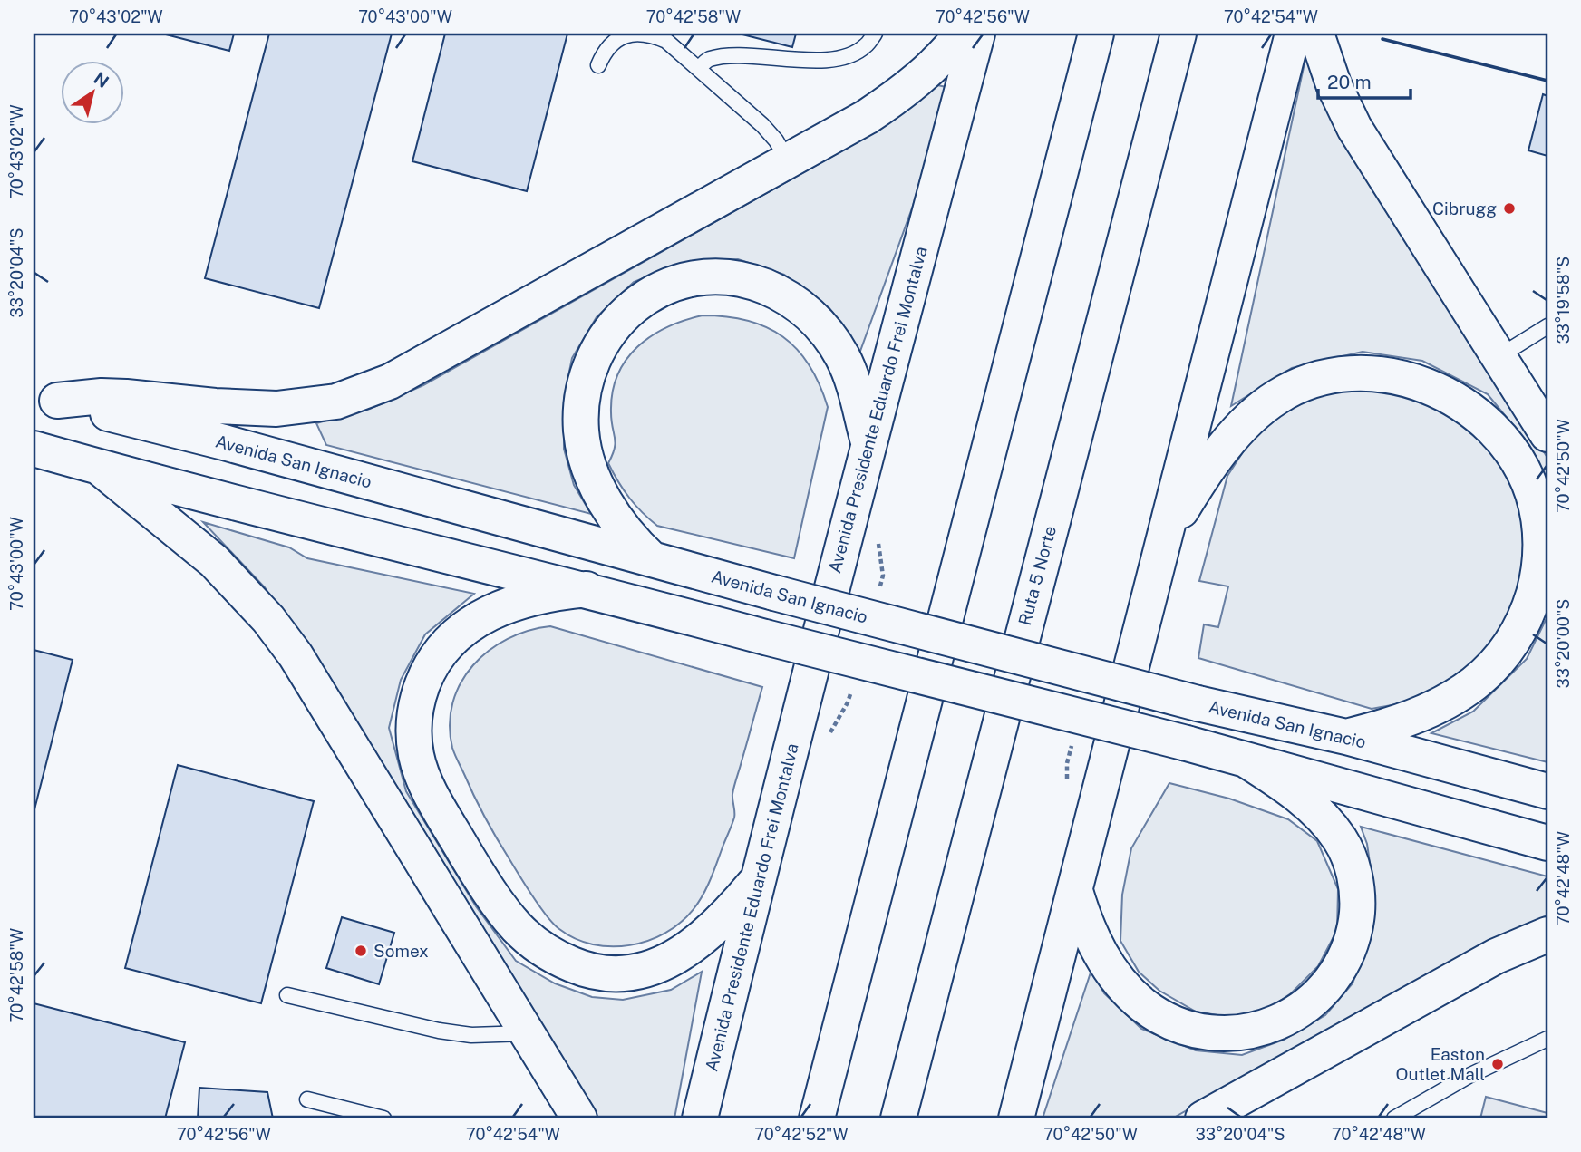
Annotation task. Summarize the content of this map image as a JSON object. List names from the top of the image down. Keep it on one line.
{"streets":{"main road":["Avenida Presidente Eduardo Frei Montalva","Avenida San Ignacio","Ruta 5 Norte"]},"places":["Cibrugg","Somex","Easton Outlet Mall"],"scale_bar":"20 m","north":"top right","coordinates":["70°43'02\"W","70°43'00\"W","70°42'58\"W","70°42'56\"W","70°42'54\"W","33°20'04\"S","33°19'58\"S","70°42'50\"W","33°20'00\"S","70°42'48\"W","70°42'52\"W"]}
